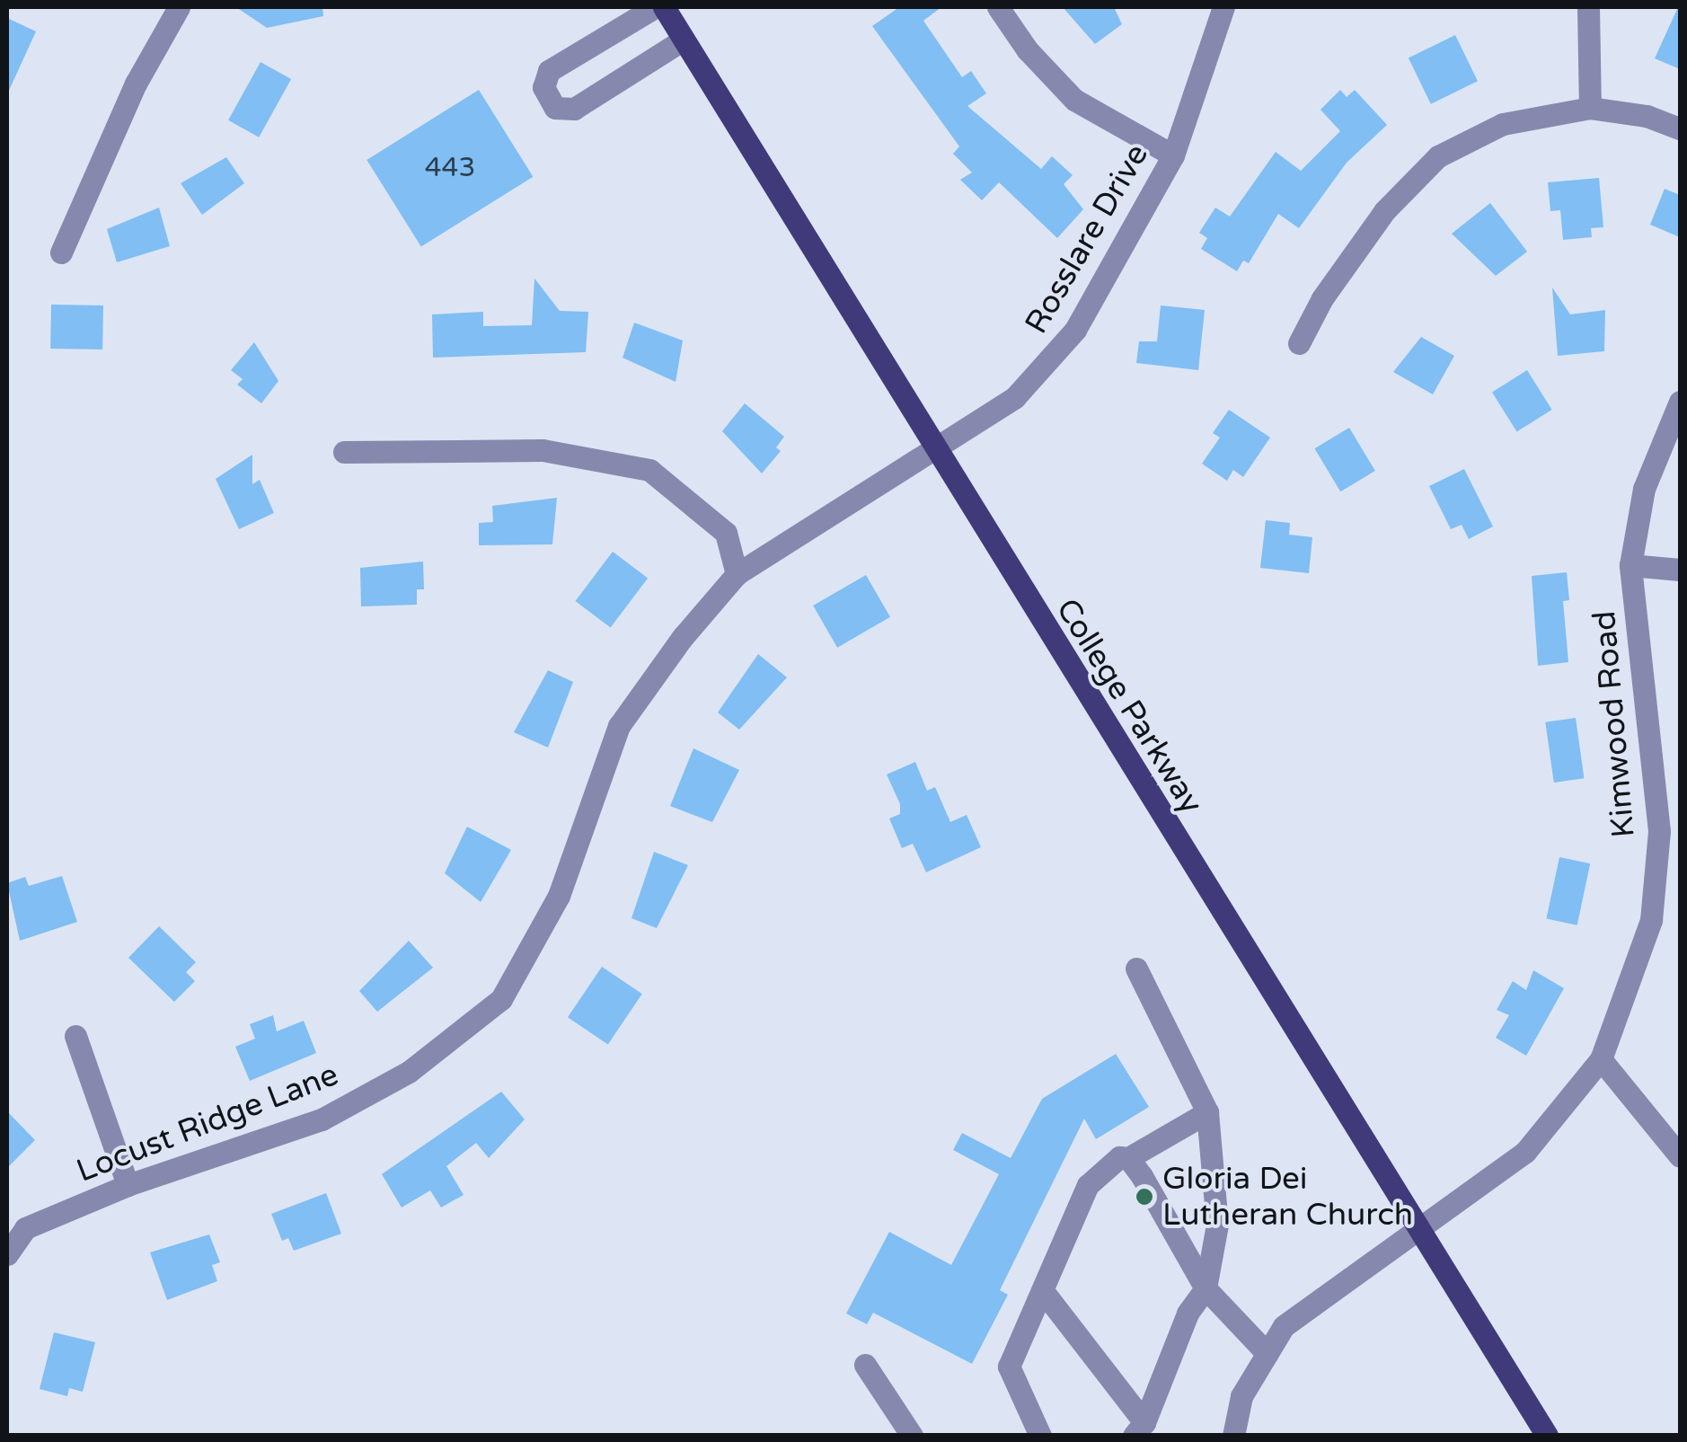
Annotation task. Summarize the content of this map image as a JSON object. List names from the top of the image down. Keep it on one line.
{"streets":{"main road":["College Parkway"],"street":["Rosslare Drive","Kimwood Road","Locust Ridge Lane"]},"crossings":[["Rosslare Drive","College Parkway"],["Rosslare Drive","Locust Ridge Lane"],["College Parkway","Kimwood Road"],["College Parkway","Locust Ridge Lane"]],"places":["Gloria Dei Lutheran Church"],"house_numbers":["443"]}
